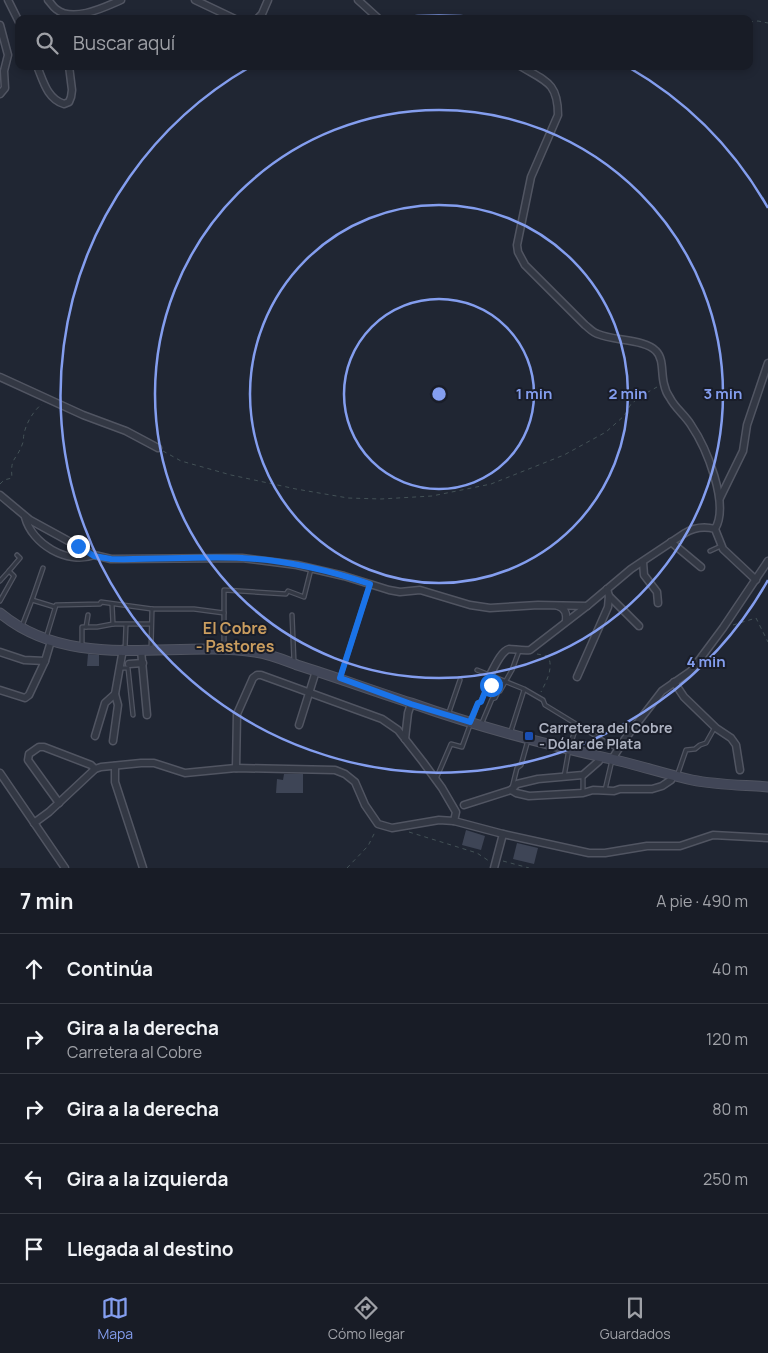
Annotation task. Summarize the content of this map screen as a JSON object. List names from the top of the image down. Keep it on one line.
{"districts":["El Cobre - Pastores"],"places":{"transit":["Carretera del Cobre - Dólar de Plata"]},"page":{"search":"Buscar aquí","heading":["7 min","A pie · 490 m"],"list":[["Continúa","40 m"],["Gira a la derecha","Carretera al Cobre","120 m"],["Gira a la derecha","80 m"],["Gira a la izquierda","250 m"],"Llegada al destino"],"nav":["Mapa","Cómo llegar","Guardados"]},"rings":["1 min","2 min","3 min","4 min"]}
